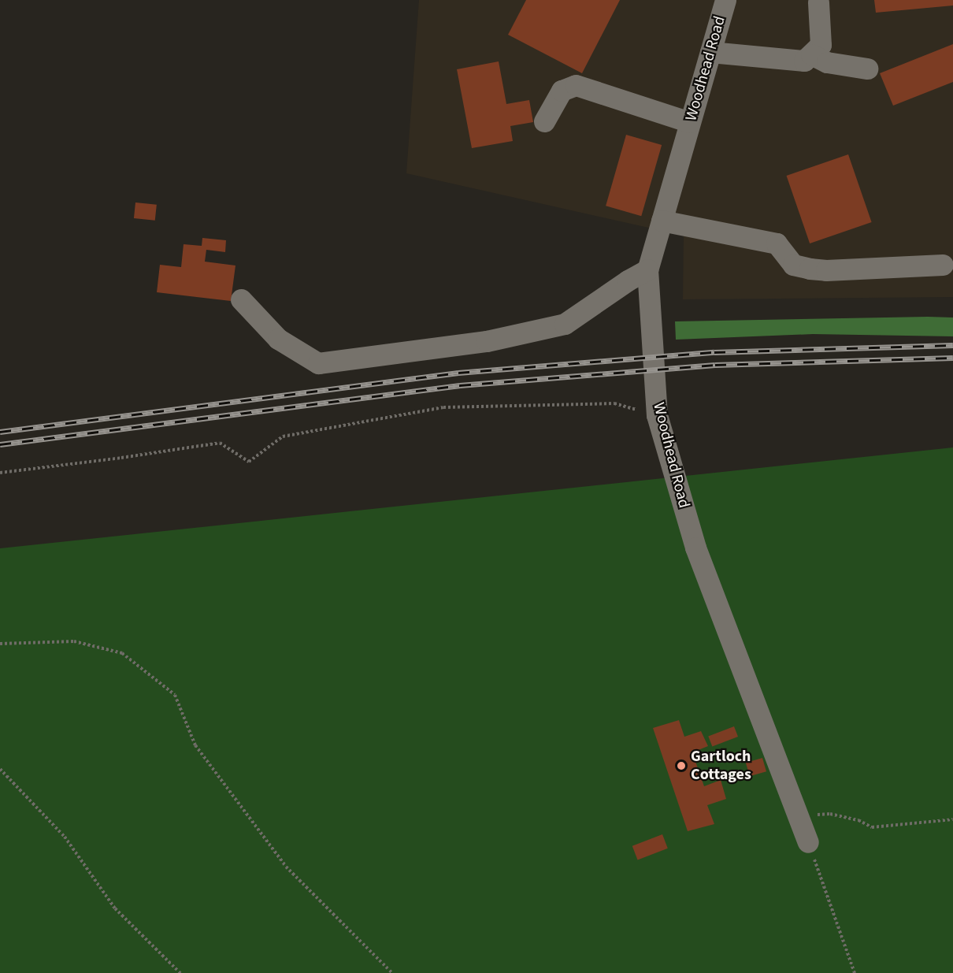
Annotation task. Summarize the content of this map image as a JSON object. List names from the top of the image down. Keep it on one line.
{"streets":{"street":["Woodhead Road"]},"places":["Gartloch Cottages"]}
